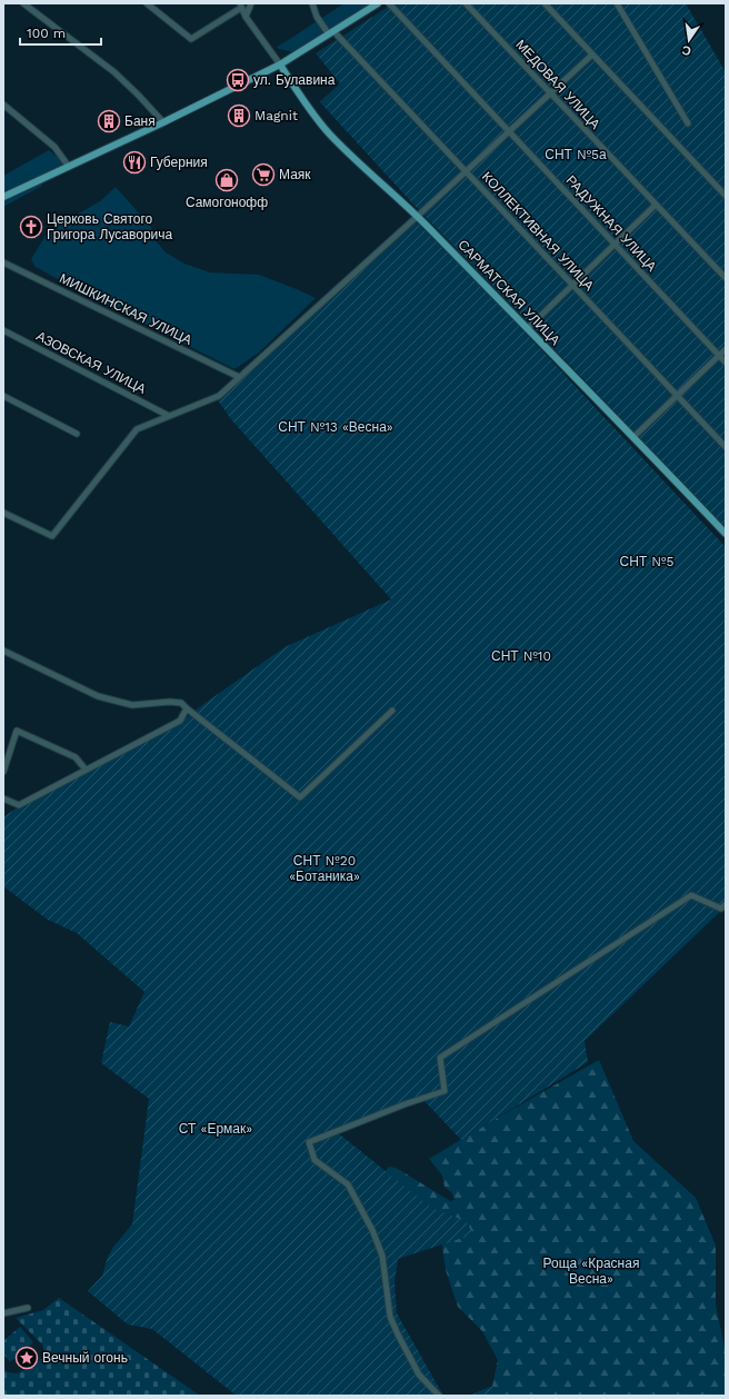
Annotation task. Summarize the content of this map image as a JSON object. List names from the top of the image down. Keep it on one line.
{"streets":{"main road":["САРМАТСКАЯ УЛИЦА"],"street":["МЕДОВАЯ УЛИЦА","РАДУЖНАЯ УЛИЦА","КОЛЛЕКТИВНАЯ УЛИЦА","МИШКИНСКАЯ УЛИЦА","АЗОВСКАЯ УЛИЦА"]},"parks":["СНТ №5а","СНТ №13 «Весна»","СНТ №5","СНТ №10","СНТ №20 «Ботаника»","СТ «Ермак»","Роща «Красная Весна»"],"places":{"bus stop":["ул. Булавина"],"building":["Magnit","Баня"],"restaurant":["Губерния"],"supermarket":["Маяк"],"shop":["Самогонофф"],"church":["Церковь Святого Григора Лусаворича"],"place":["Вечный огонь"]},"scale_bar":"100 m","north":"bottom"}
